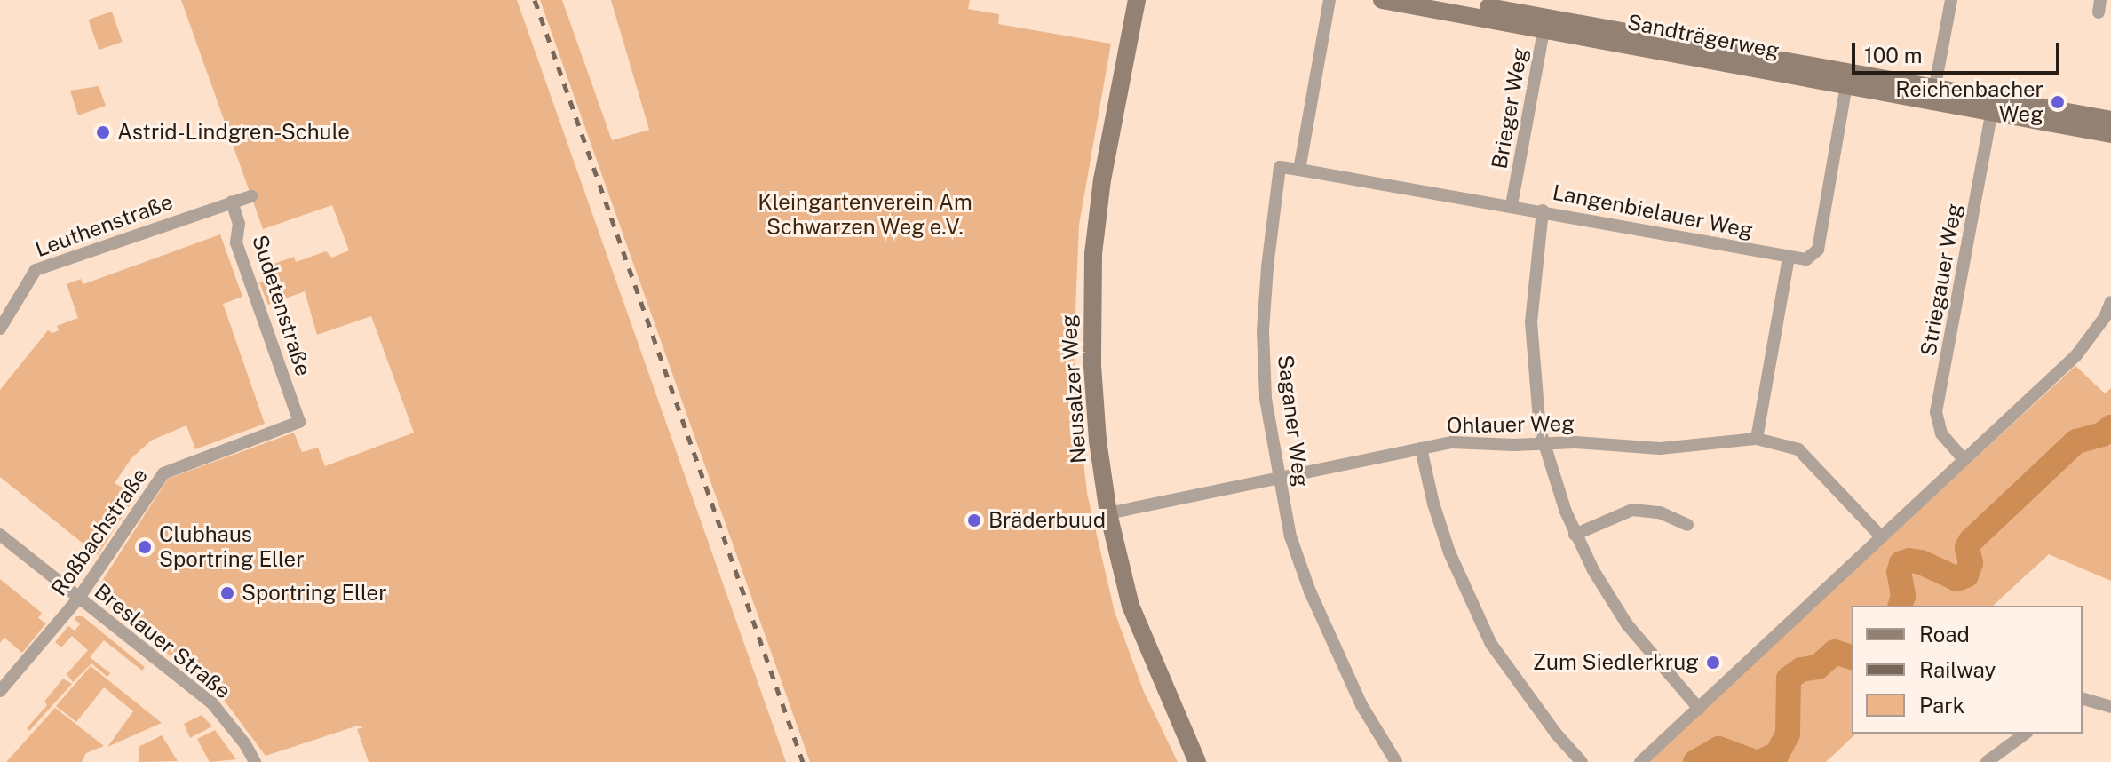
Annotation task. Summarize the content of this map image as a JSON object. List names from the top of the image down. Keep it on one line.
{"streets":{"main road":["Sandträgerweg","Neusalzer Weg"],"street":["Brieger Weg","Langenbielauer Weg","Leuthenstraße","Striegauer Weg","Sudetenstraße","Saganer Weg","Ohlauer Weg","Roßbachstraße","Breslauer Straße"]},"crossings":[["Sandträgerweg","Brieger Weg"],["Sandträgerweg","Striegauer Weg"],["Brieger Weg","Langenbielauer Weg"],["Langenbielauer Weg","Saganer Weg"],["Leuthenstraße","Sudetenstraße"],["Sudetenstraße","Roßbachstraße"],["Neusalzer Weg","Ohlauer Weg"],["Saganer Weg","Ohlauer Weg"],["Roßbachstraße","Breslauer Straße"]],"parks":["Kleingartenverein Am Schwarzen Weg e.V."],"places":["Reichenbacher Weg","Astrid-Lindgren-Schule","Bräderbuud","Clubhaus Sportring Eller","Sportring Eller","Zum Siedlerkrug"],"legend":["Road","Railway","Park"],"scale_bar":"100 m"}
